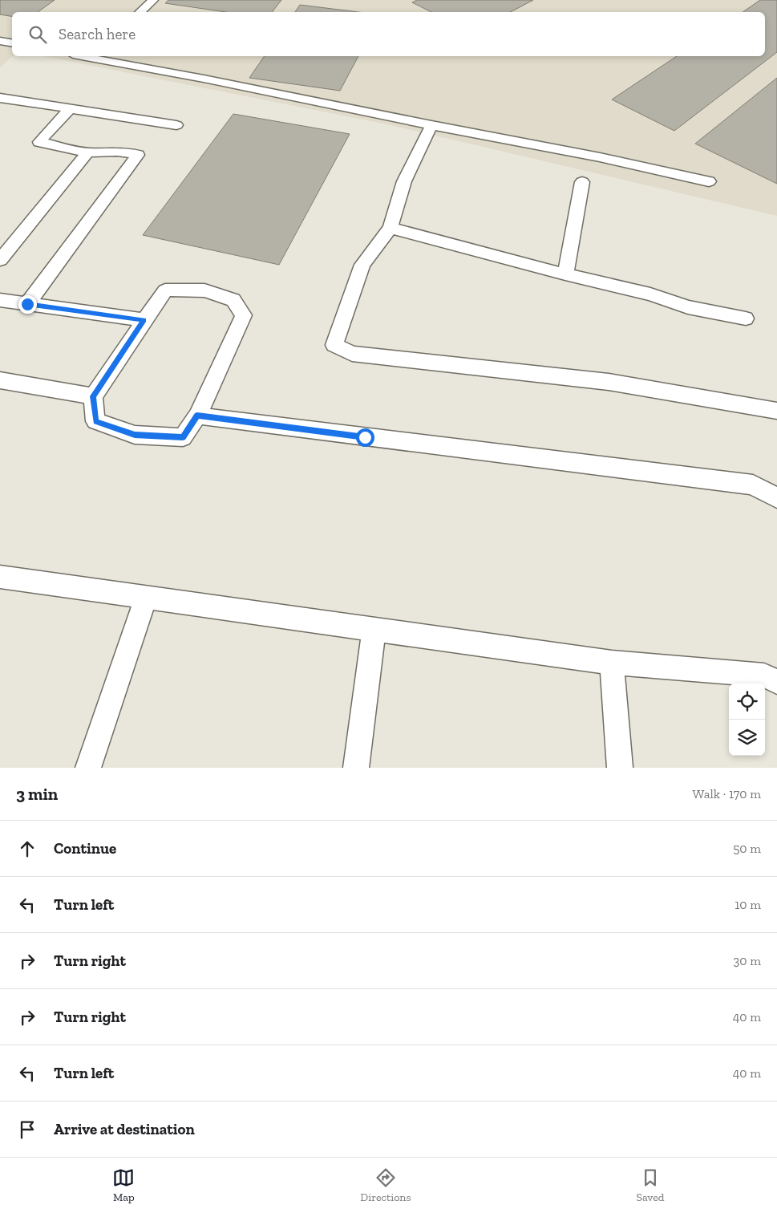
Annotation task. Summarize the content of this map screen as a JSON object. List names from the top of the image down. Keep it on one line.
{"page":{"search":"Search here","heading":["3 min","Walk · 170 m"],"list":[["Continue","50 m"],["Turn left","10 m"],["Turn right","30 m"],["Turn right","40 m"],["Turn left","40 m"],"Arrive at destination"],"nav":["Map","Directions","Saved"]}}
